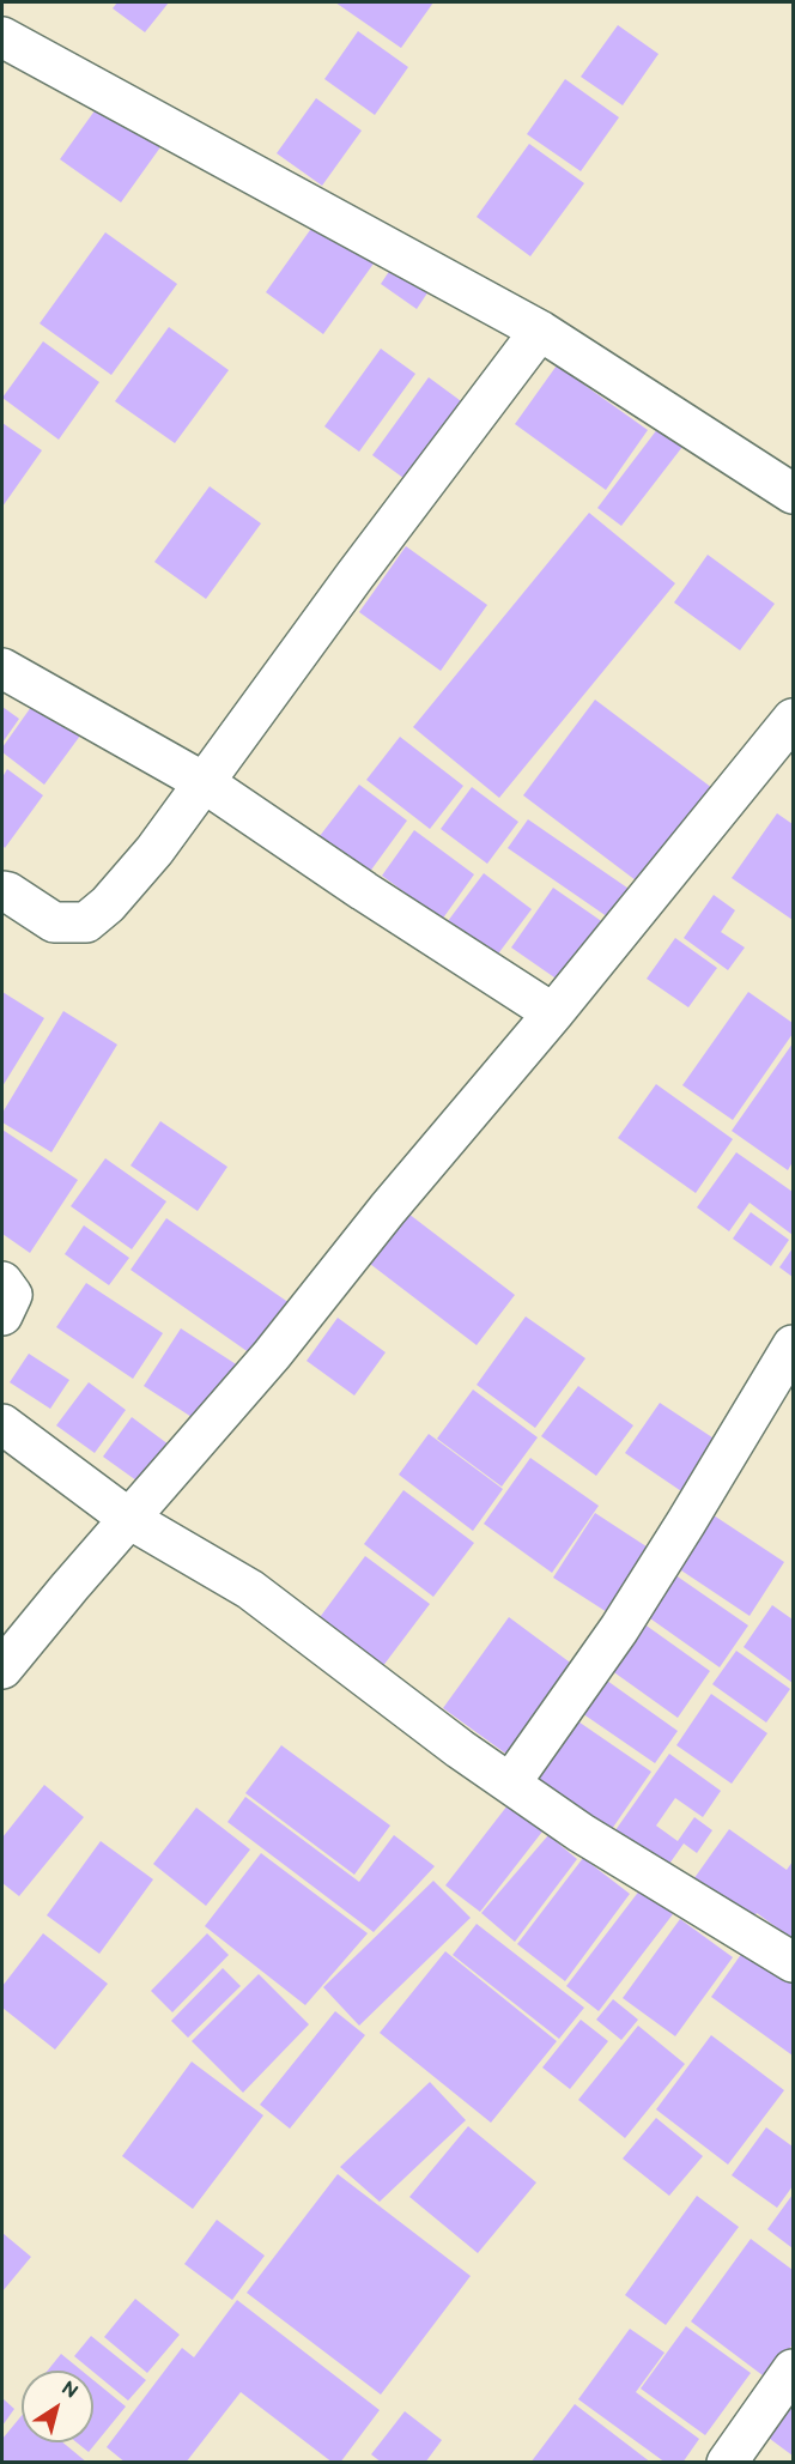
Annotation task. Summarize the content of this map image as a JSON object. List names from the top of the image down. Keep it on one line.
{"north":"top right"}
